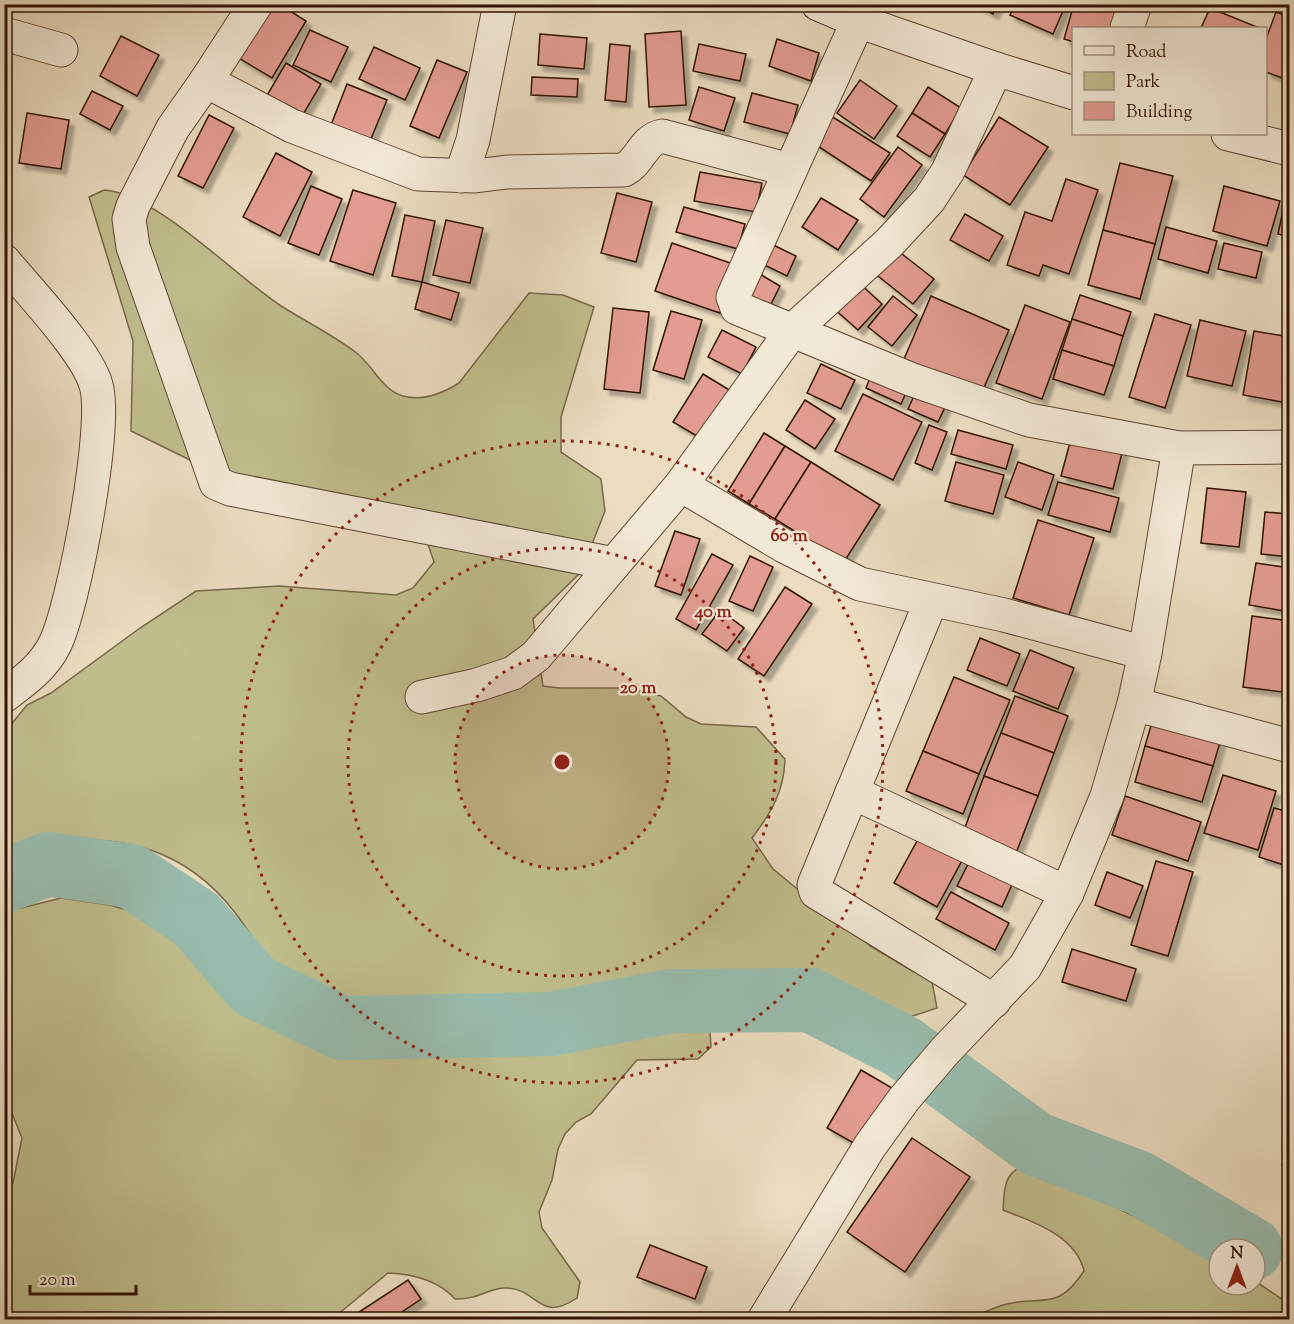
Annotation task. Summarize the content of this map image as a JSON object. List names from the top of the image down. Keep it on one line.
{"legend":["Road","Park","Building"],"scale_bar":"20 m","north":"top","rings":["60 m","40 m","20 m"]}
